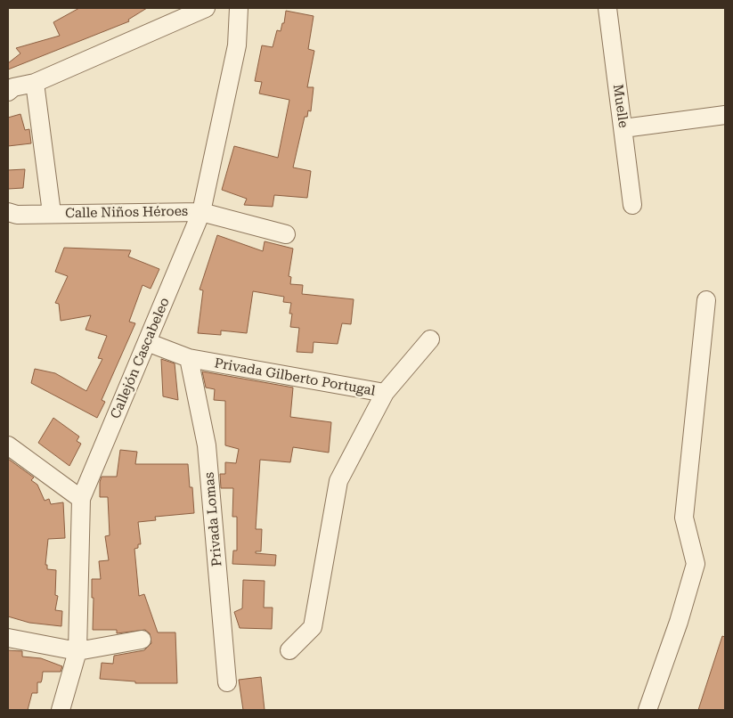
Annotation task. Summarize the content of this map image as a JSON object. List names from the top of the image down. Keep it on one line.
{"streets":{"street":["Muelle","Calle Niños Héroes","Callejón Cascabeleo","Privada Gilberto Portugal","Privada Lomas"]},"crossings":[["Calle Niños Héroes","Callejón Cascabeleo"],["Callejón Cascabeleo","Privada Gilberto Portugal"],["Privada Gilberto Portugal","Privada Lomas"]]}
